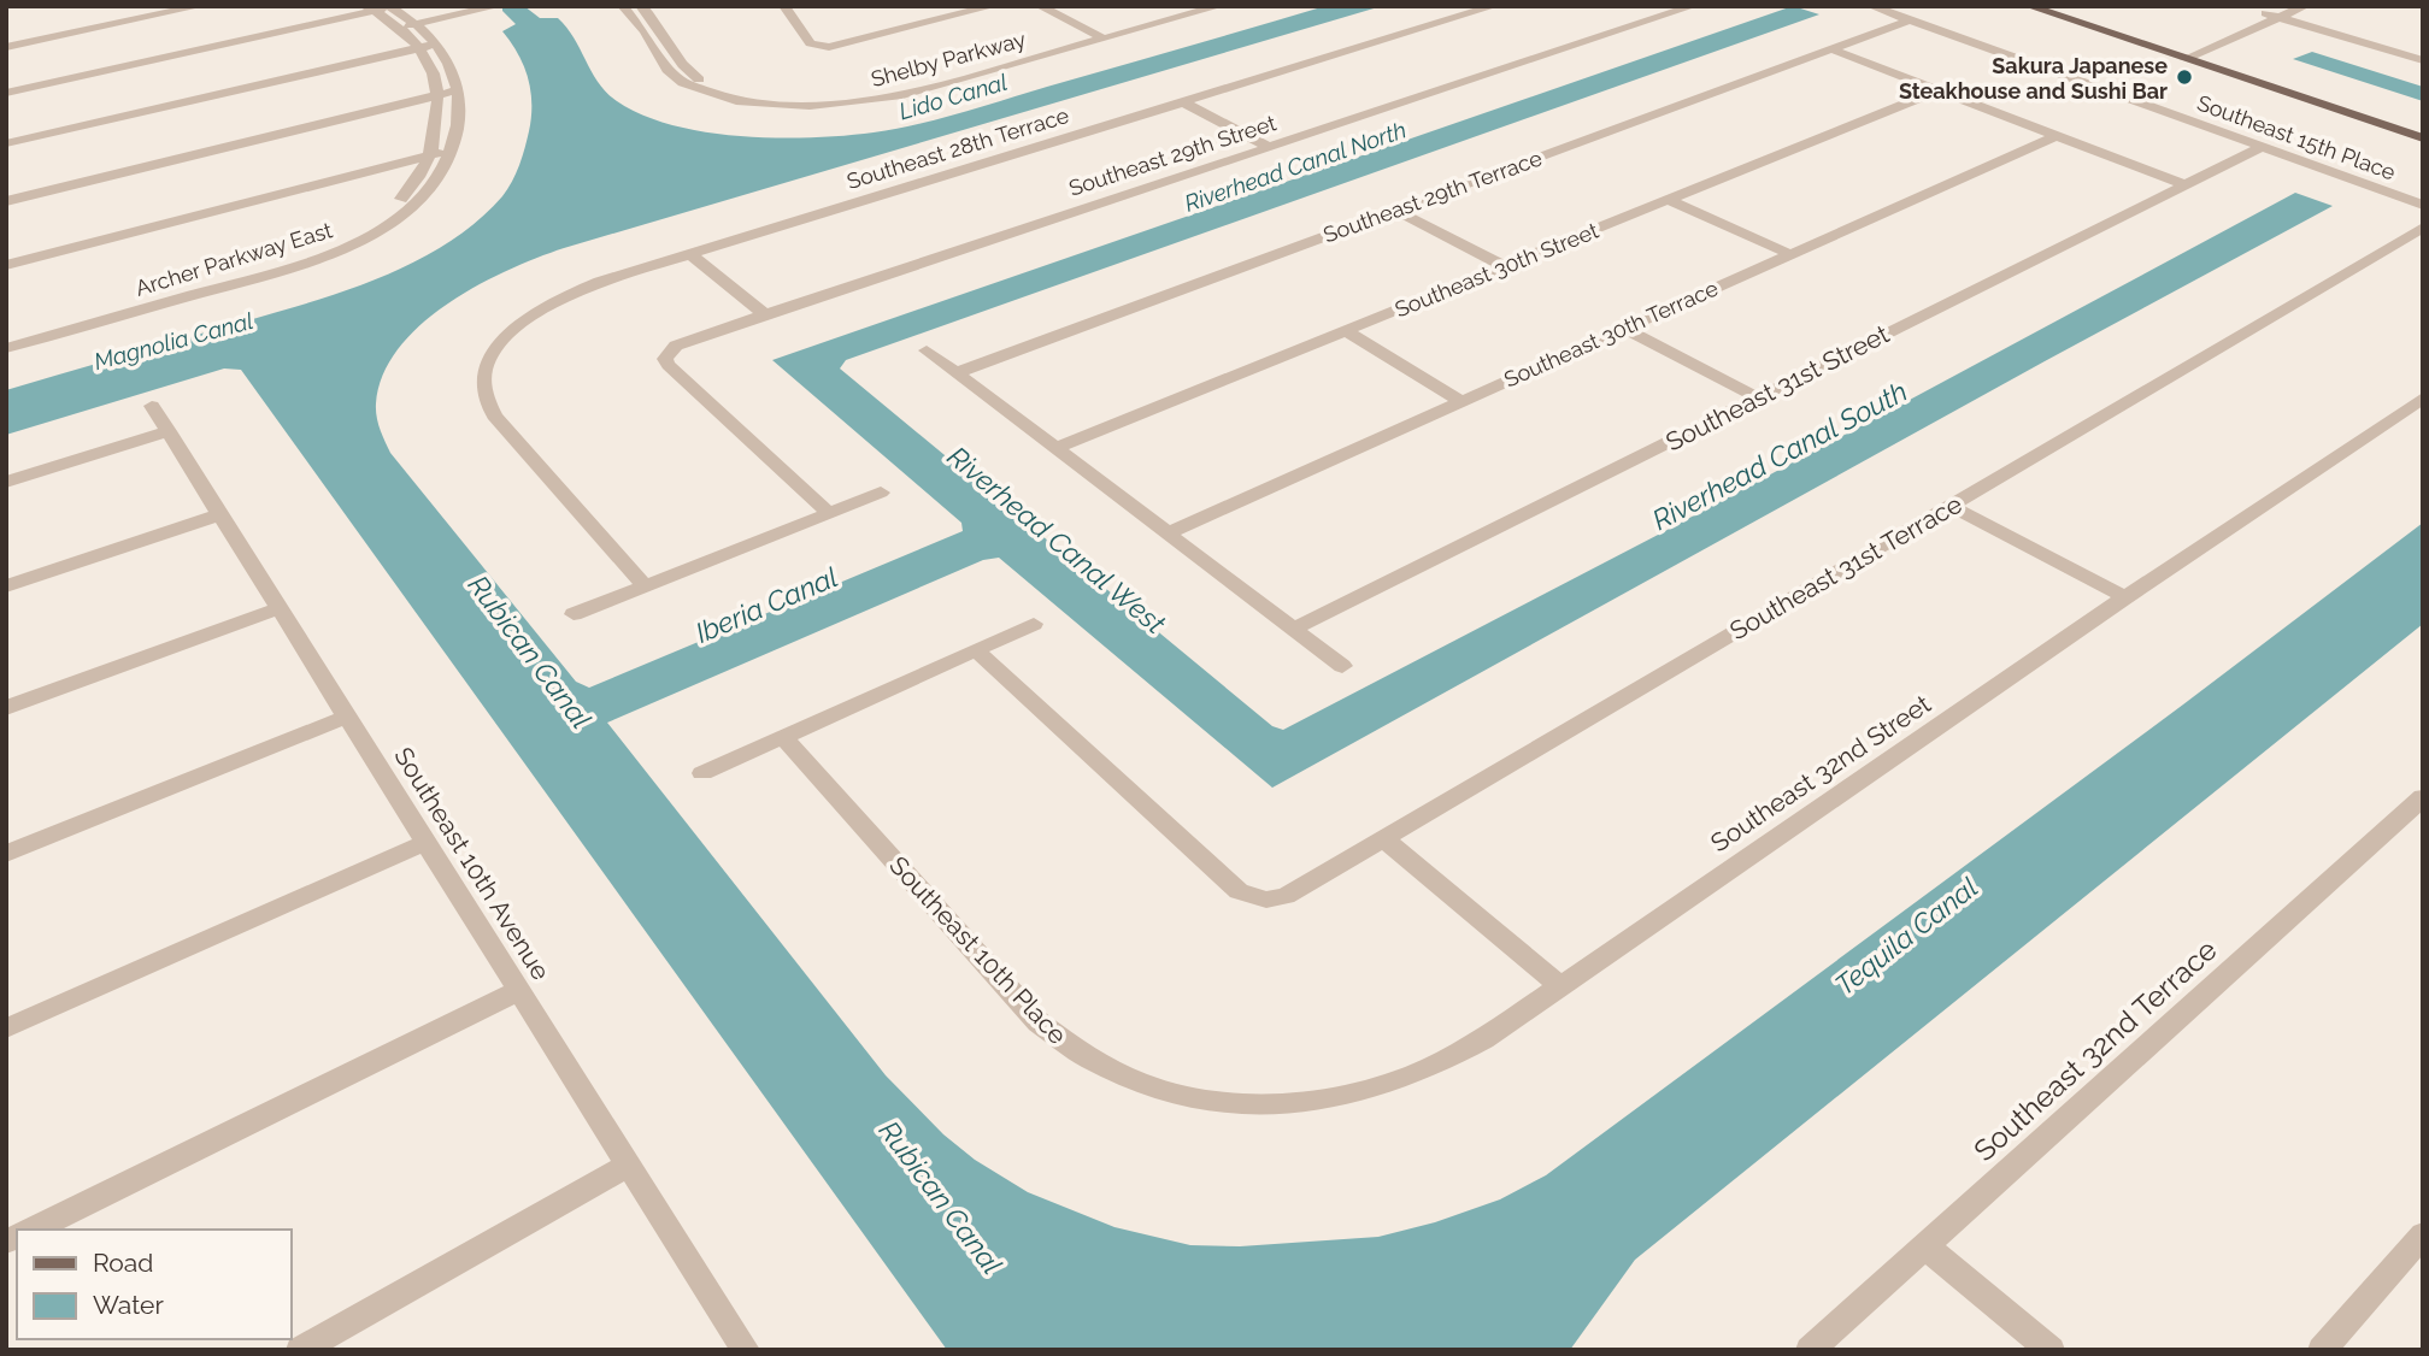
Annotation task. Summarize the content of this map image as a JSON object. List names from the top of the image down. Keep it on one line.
{"streets":{"street":["Shelby Parkway","Southeast 15th Place","Southeast 28th Terrace","Southeast 29th Street","Southeast 29th Terrace","Archer Parkway East","Southeast 30th Street","Southeast 30th Terrace","Southeast 31st Street","Southeast 31st Terrace","Southeast 32nd Street","Southeast 10th Avenue","Southeast 10th Place","Southeast 32nd Terrace"]},"crossings":[["Southeast 15th Place","Southeast 29th Terrace"],["Southeast 15th Place","Southeast 31st Street"],["Southeast 32nd Street","Southeast 10th Place"]],"water":["Lido Canal","Riverhead Canal North","Magnolia Canal","Riverhead Canal South","Riverhead Canal West","Iberia Canal","Rubican Canal","Tequila Canal"],"places":["Sakura Japanese Steakhouse and Sushi Bar"],"legend":["Road","Water"]}
